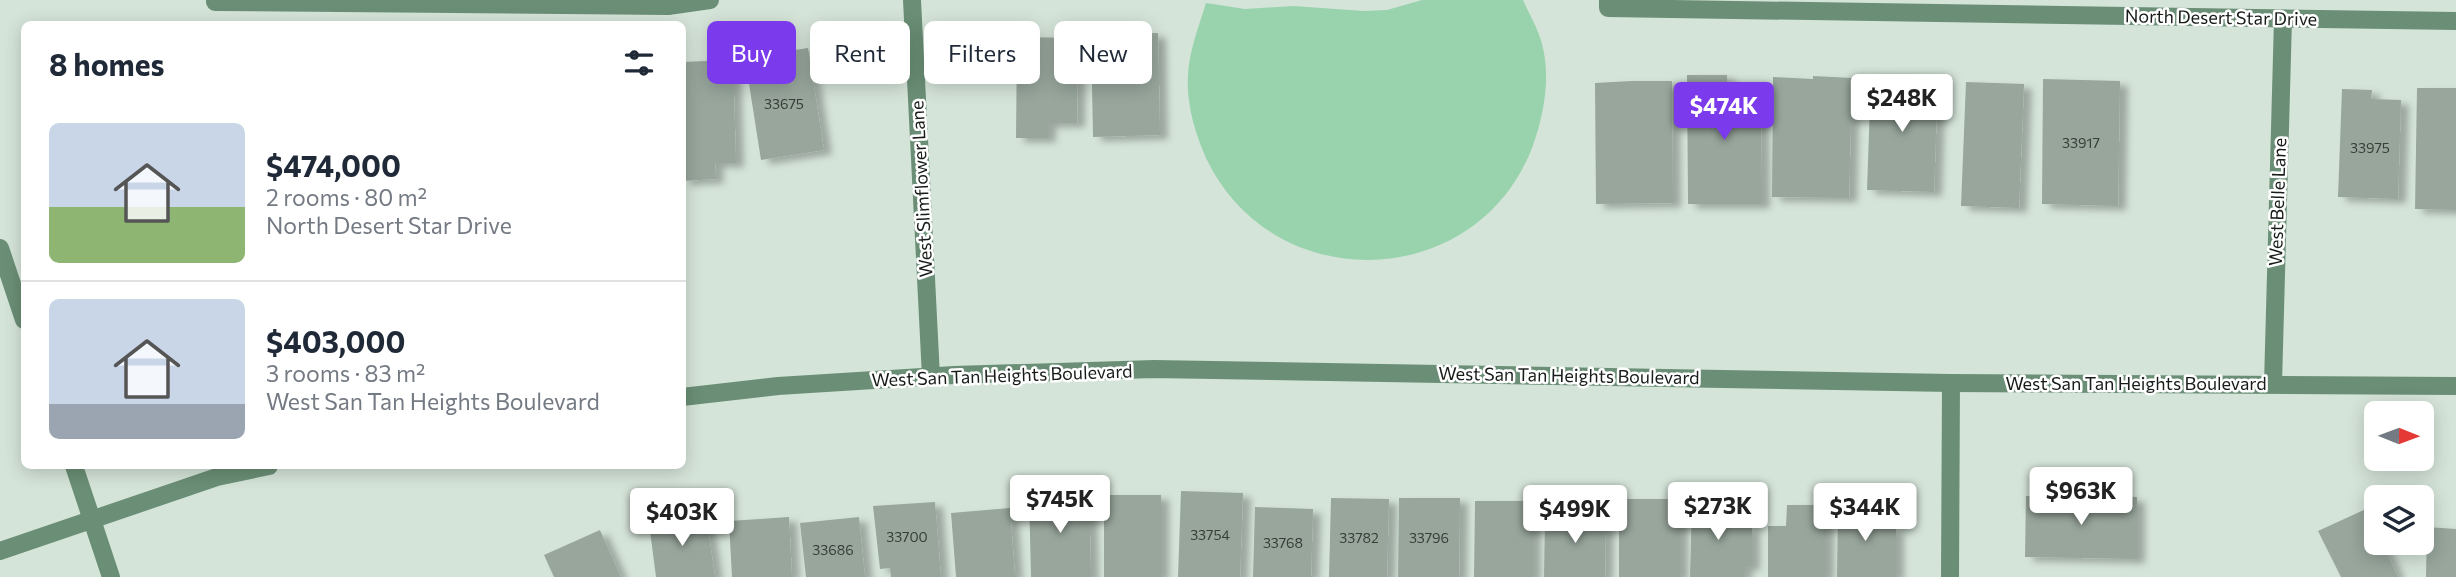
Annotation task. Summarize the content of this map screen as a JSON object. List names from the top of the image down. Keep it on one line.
{"streets":{"street":["North Desert Star Drive","West Slimflower Lane","West Belle Lane","West San Tan Heights Boulevard"]},"crossings":[["North Desert Star Drive","West Belle Lane"],["West Slimflower Lane","West San Tan Heights Boulevard"],["West Belle Lane","West San Tan Heights Boulevard"]],"house_numbers":["33675","33917","33975","33754","33700","33782","33796","33768","33686"],"north":"right","page":{"chip":["Buy","Rent","Filters","New"],"heading":"8 homes","price":["$248K","$474K","$963K","$745K","$273K","$344K","$499K","$403K"],"list":[{"name":"$474,000","note":"2 rooms · 80 m² · North Desert Star Drive"},{"name":"$403,000","note":"3 rooms · 83 m² · West San Tan Heights Boulevard"}]}}
